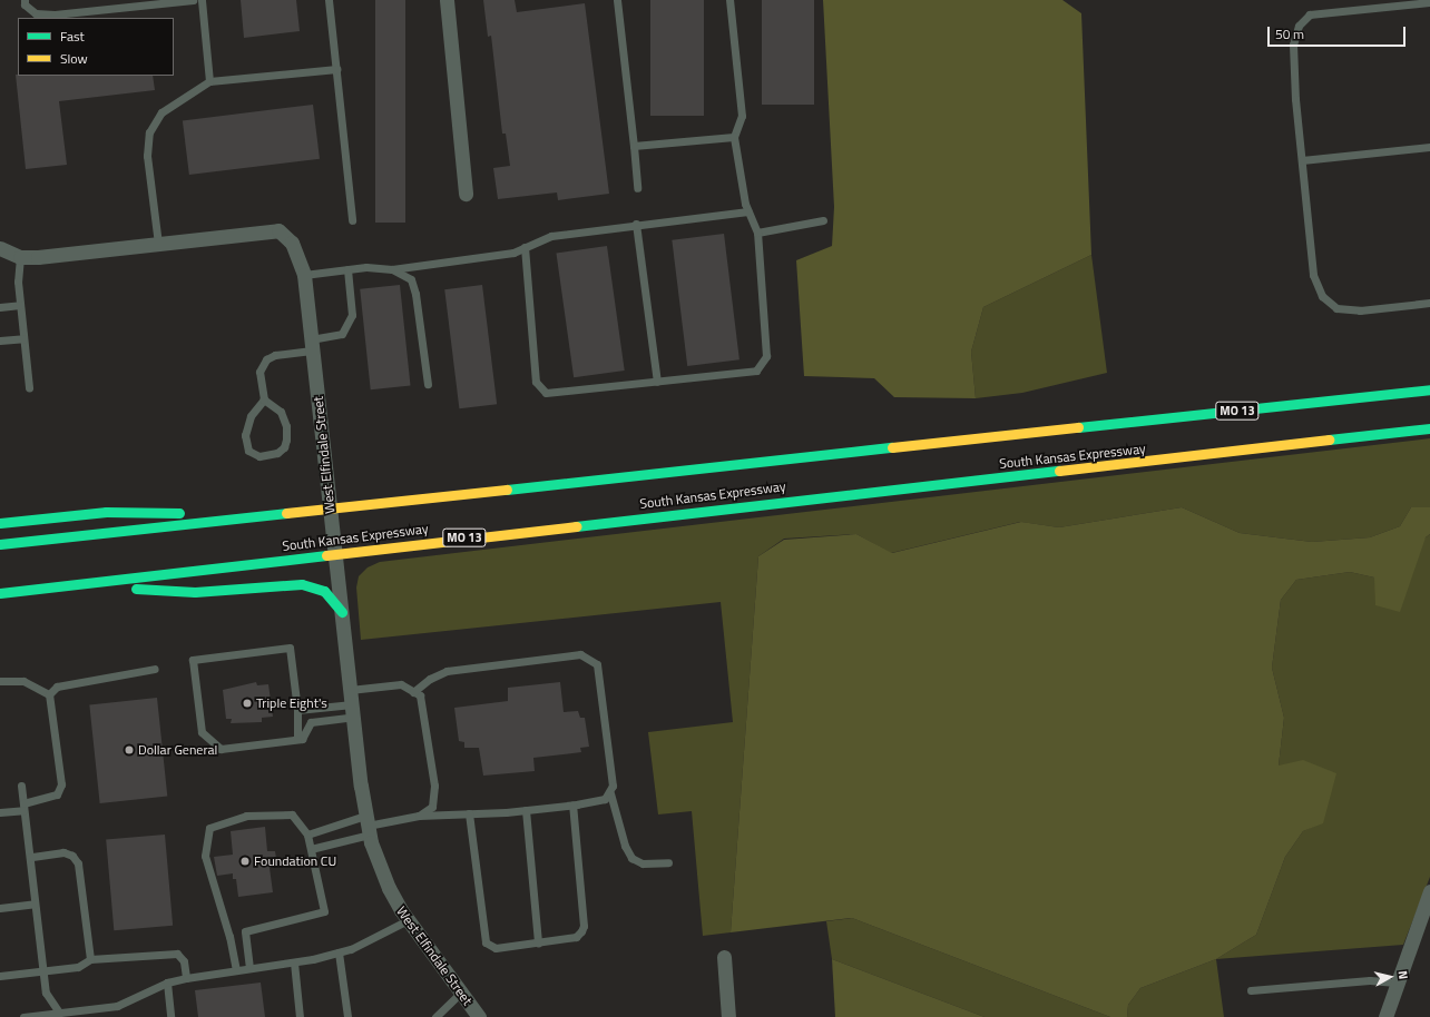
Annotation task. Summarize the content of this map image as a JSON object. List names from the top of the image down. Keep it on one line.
{"streets":{"main road":["MO 13","South Kansas Expressway"],"street":["West Elfindale Street"]},"crossings":[["West Elfindale Street","South Kansas Expressway"]],"places":["Triple Eight's","Dollar General","Foundation CU"],"legend":["Fast","Slow"],"scale_bar":"50 m","north":"right"}
